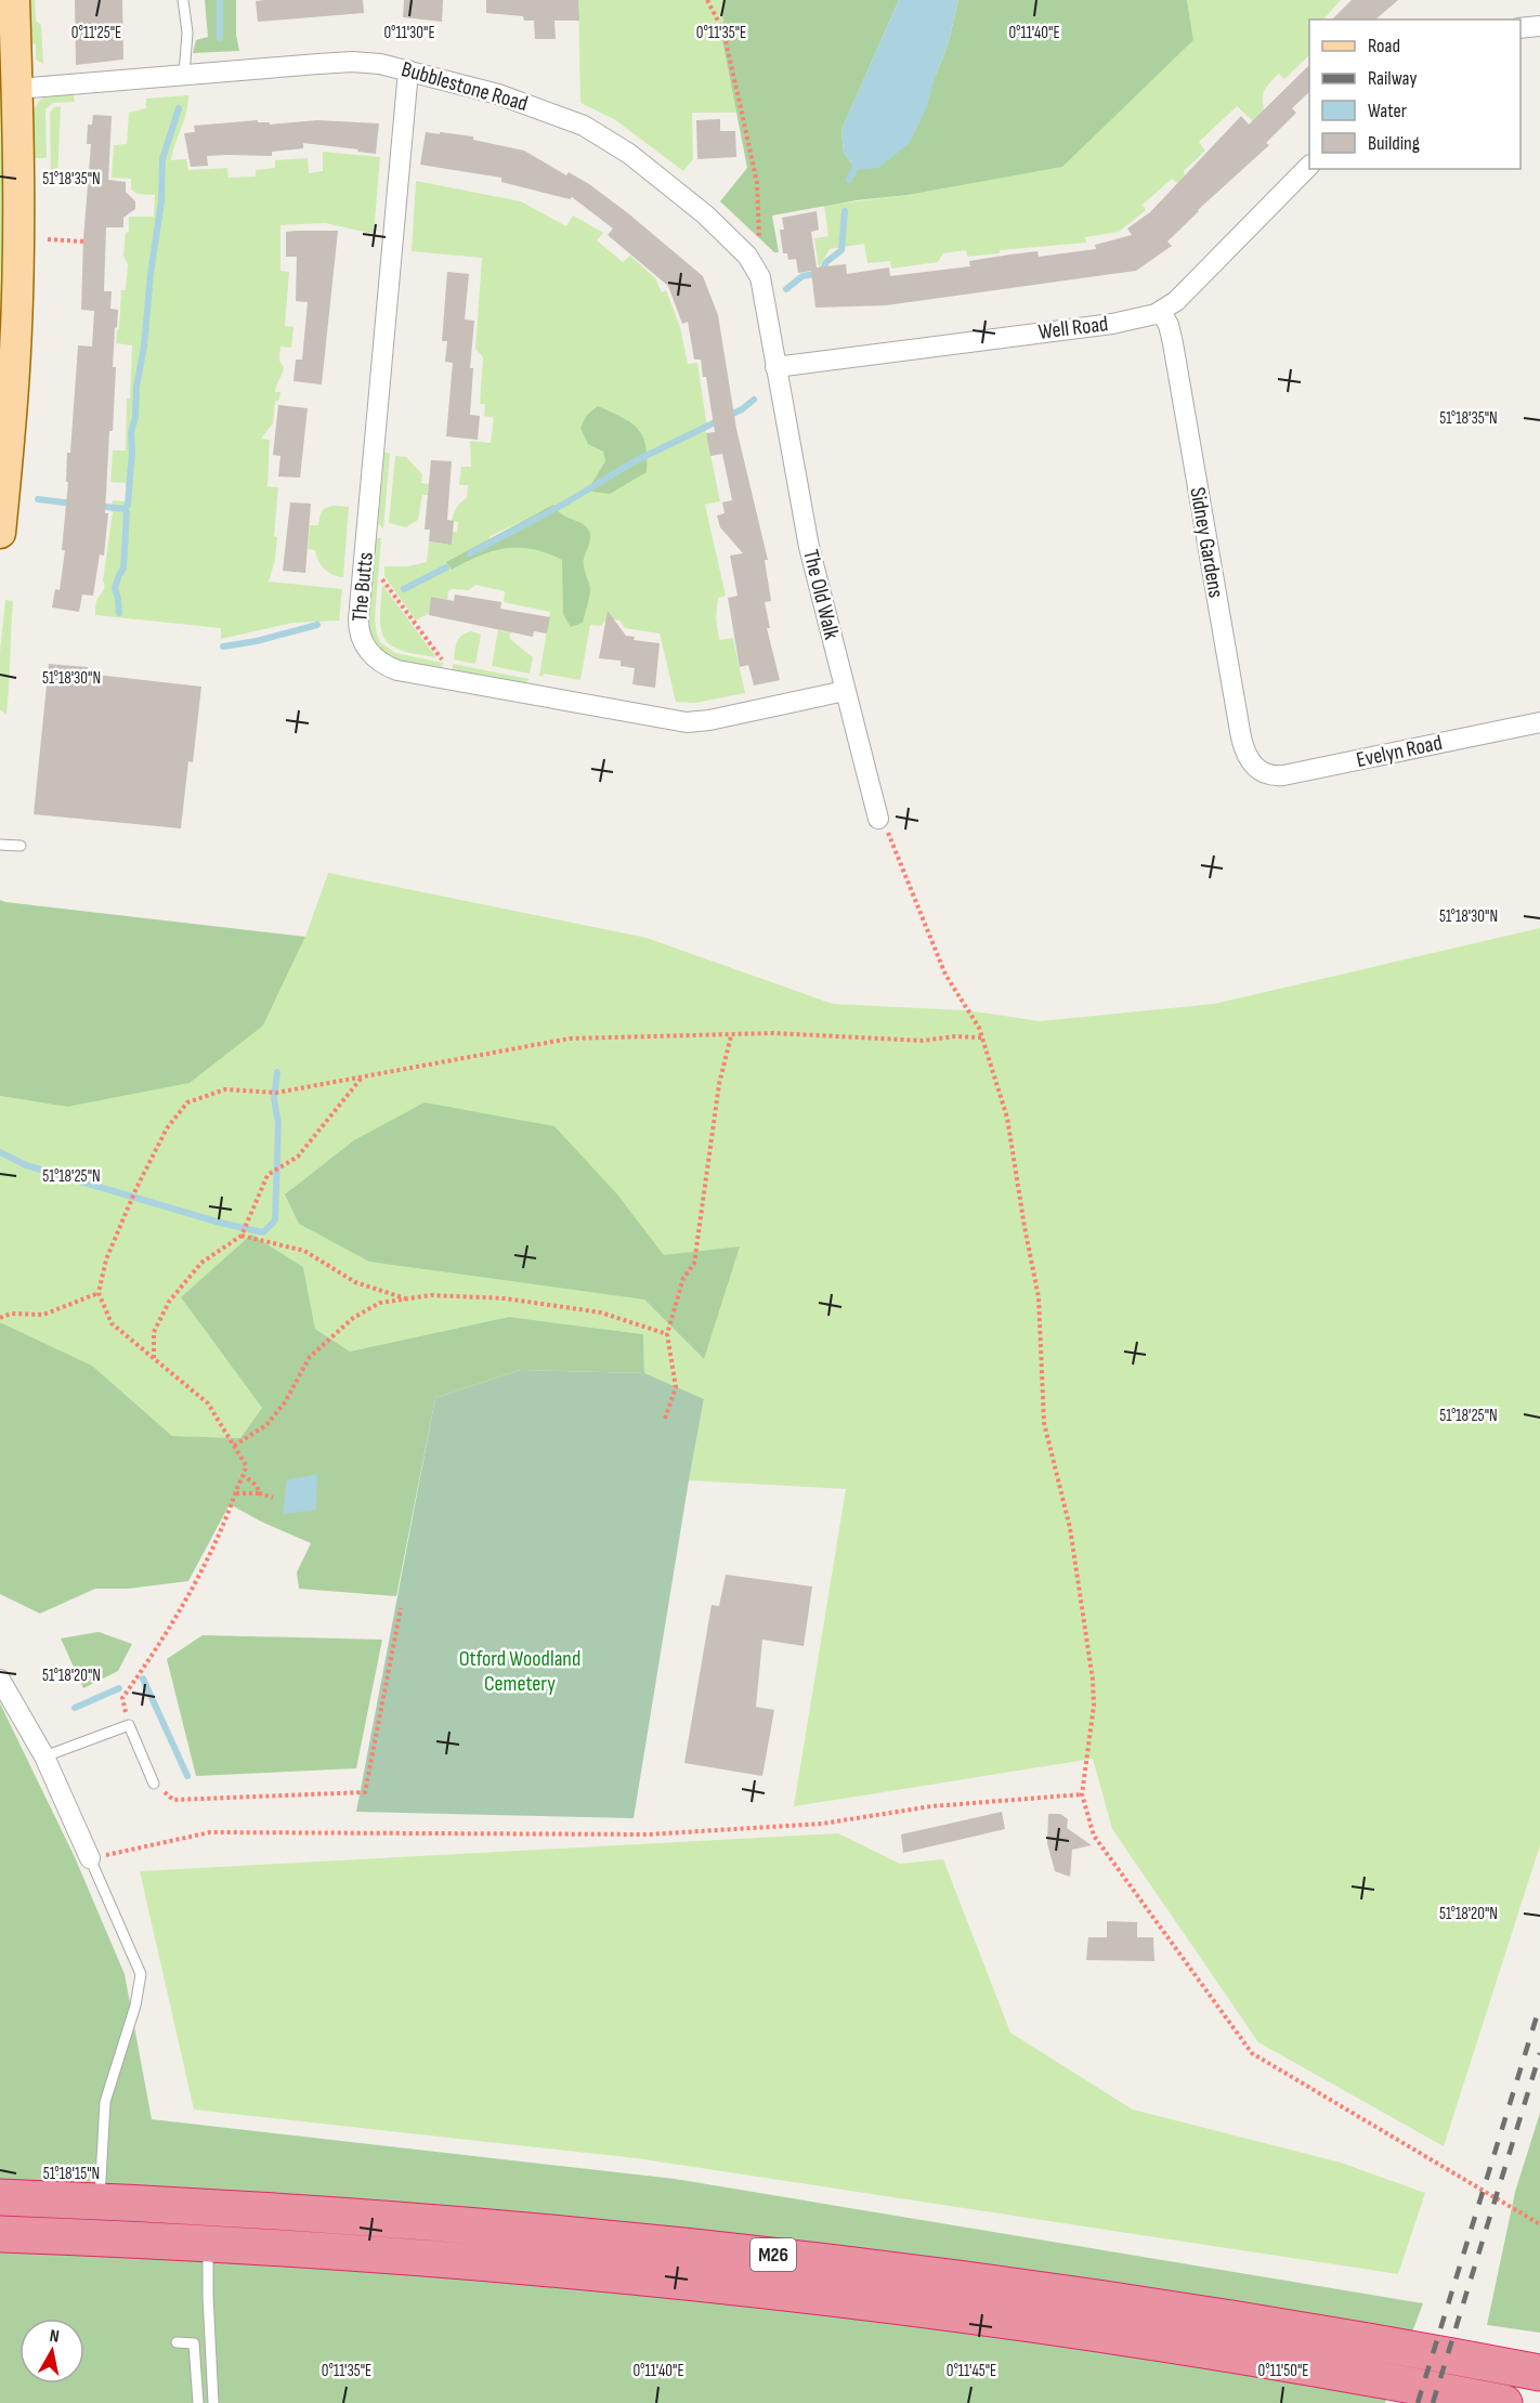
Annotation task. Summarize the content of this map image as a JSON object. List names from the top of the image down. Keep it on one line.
{"streets":{"highway":["M26"],"street":["Bubblestone Road","Well Road","Sidney Gardens","The Butts","The Old Walk","Evelyn Road"]},"crossings":[["Bubblestone Road","Well Road"],["Bubblestone Road","The Butts"],["Bubblestone Road","The Old Walk"],["Well Road","Sidney Gardens"],["Well Road","The Old Walk"],["Sidney Gardens","Evelyn Road"],["The Butts","The Old Walk"]],"parks":["Otford Woodland Cemetery"],"legend":["Road","Railway","Water","Building"],"north":"top","coordinates":["0°11'30\"E","0°11'35\"E","0°11'40\"E","0°11'25\"E","51°18'35\"N","51°18'30\"N","51°18'25\"N","51°18'20\"N","51°18'15\"N","0°11'45\"E","0°11'50\"E"]}
